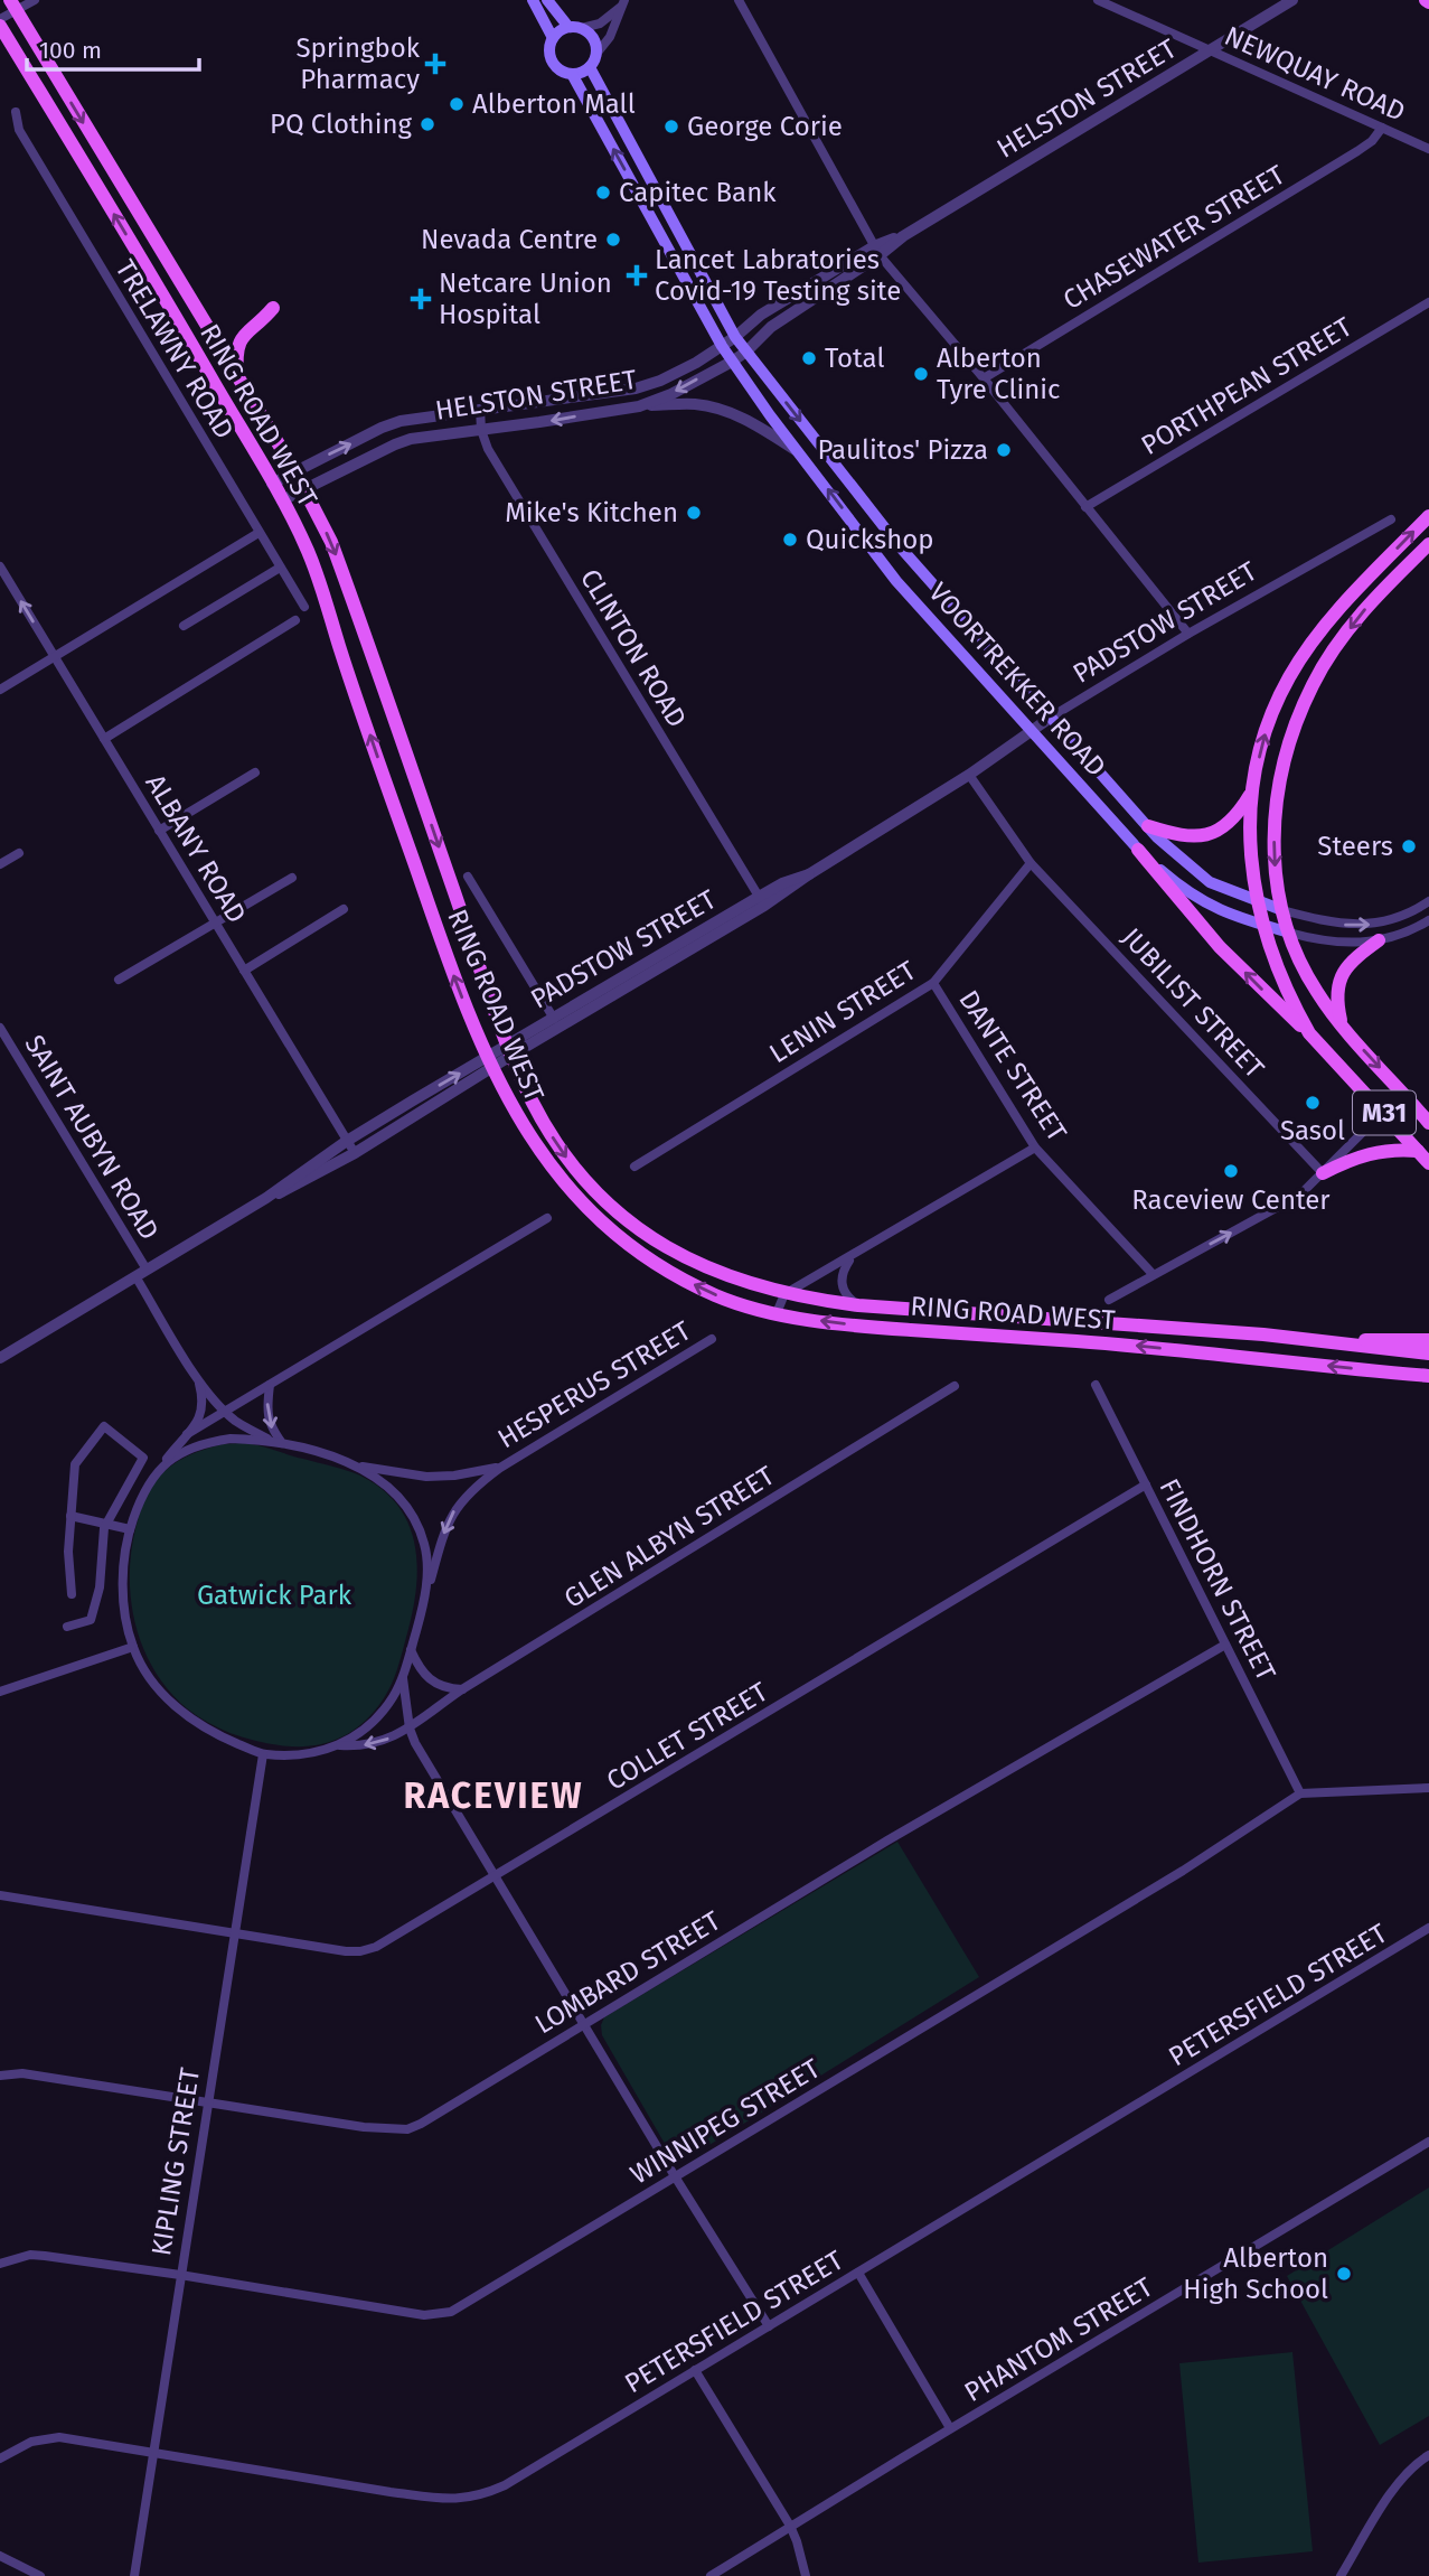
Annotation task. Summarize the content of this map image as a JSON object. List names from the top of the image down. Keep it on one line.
{"streets":{"main road":["RING ROAD WEST","VOORTREKKER ROAD","M31"],"street":["NEWQUAY ROAD","HELSTON STREET","CHASEWATER STREET","TRELAWNY ROAD","PORTHPEAN STREET","PADSTOW STREET","CLINTON ROAD","ALBANY ROAD","JUBILIST STREET","LENIN STREET","DANTE STREET","SAINT AUBYN ROAD","HESPERUS STREET","GLEN ALBYN STREET","FINDHORN STREET","COLLET STREET","LOMBARD STREET","PETERSFIELD STREET","WINNIPEG STREET","KIPLING STREET","PHANTOM STREET"]},"crossings":[["NEWQUAY ROAD","HELSTON STREET"],["NEWQUAY ROAD","CHASEWATER STREET"],["HELSTON STREET","RING ROAD WEST"],["HELSTON STREET","CLINTON ROAD"],["HELSTON STREET","VOORTREKKER ROAD"],["RING ROAD WEST","PADSTOW STREET"],["PADSTOW STREET","CLINTON ROAD"],["PADSTOW STREET","VOORTREKKER ROAD"],["PADSTOW STREET","ALBANY ROAD"],["PADSTOW STREET","SAINT AUBYN ROAD"],["VOORTREKKER ROAD","M31"],["JUBILIST STREET","LENIN STREET"],["LENIN STREET","DANTE STREET"],["FINDHORN STREET","COLLET STREET"],["FINDHORN STREET","LOMBARD STREET"],["FINDHORN STREET","WINNIPEG STREET"],["COLLET STREET","KIPLING STREET"],["LOMBARD STREET","KIPLING STREET"],["PETERSFIELD STREET","KIPLING STREET"],["WINNIPEG STREET","KIPLING STREET"]],"districts":["RACEVIEW"],"parks":["Gatwick Park"],"places":{"health":["Springbok Pharmacy","Lancet Labratories Covid-19 Testing site","Netcare Union Hospital"],"other":["Alberton Mall","PQ Clothing","George Corie","Capitec Bank","Nevada Centre","Total","Alberton Tyre Clinic","Paulitos' Pizza","Mike's Kitchen","Quickshop","Steers","Sasol","Raceview Center","Alberton High School"]},"scale_bar":"100 m"}
